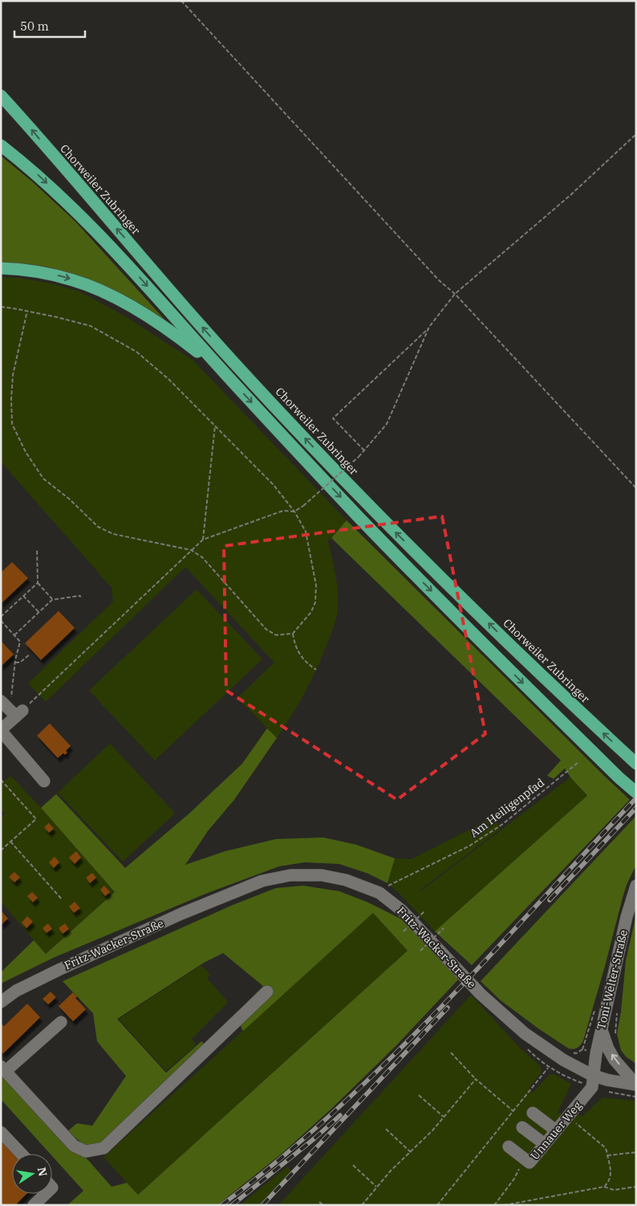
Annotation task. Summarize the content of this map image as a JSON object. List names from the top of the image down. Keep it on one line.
{"streets":{"highway":["Chorweiler Zubringer"],"street":["Fritz-Wacker-Straße","Toni-Welter-Straße","Unnauer Weg"],"path":["Am Heiligenpfad"]},"crossings":[["Am Heiligenpfad","Fritz-Wacker-Straße"],["Fritz-Wacker-Straße","Toni-Welter-Straße"],["Fritz-Wacker-Straße","Unnauer Weg"],["Toni-Welter-Straße","Unnauer Weg"]],"scale_bar":"50 m","north":"right"}
